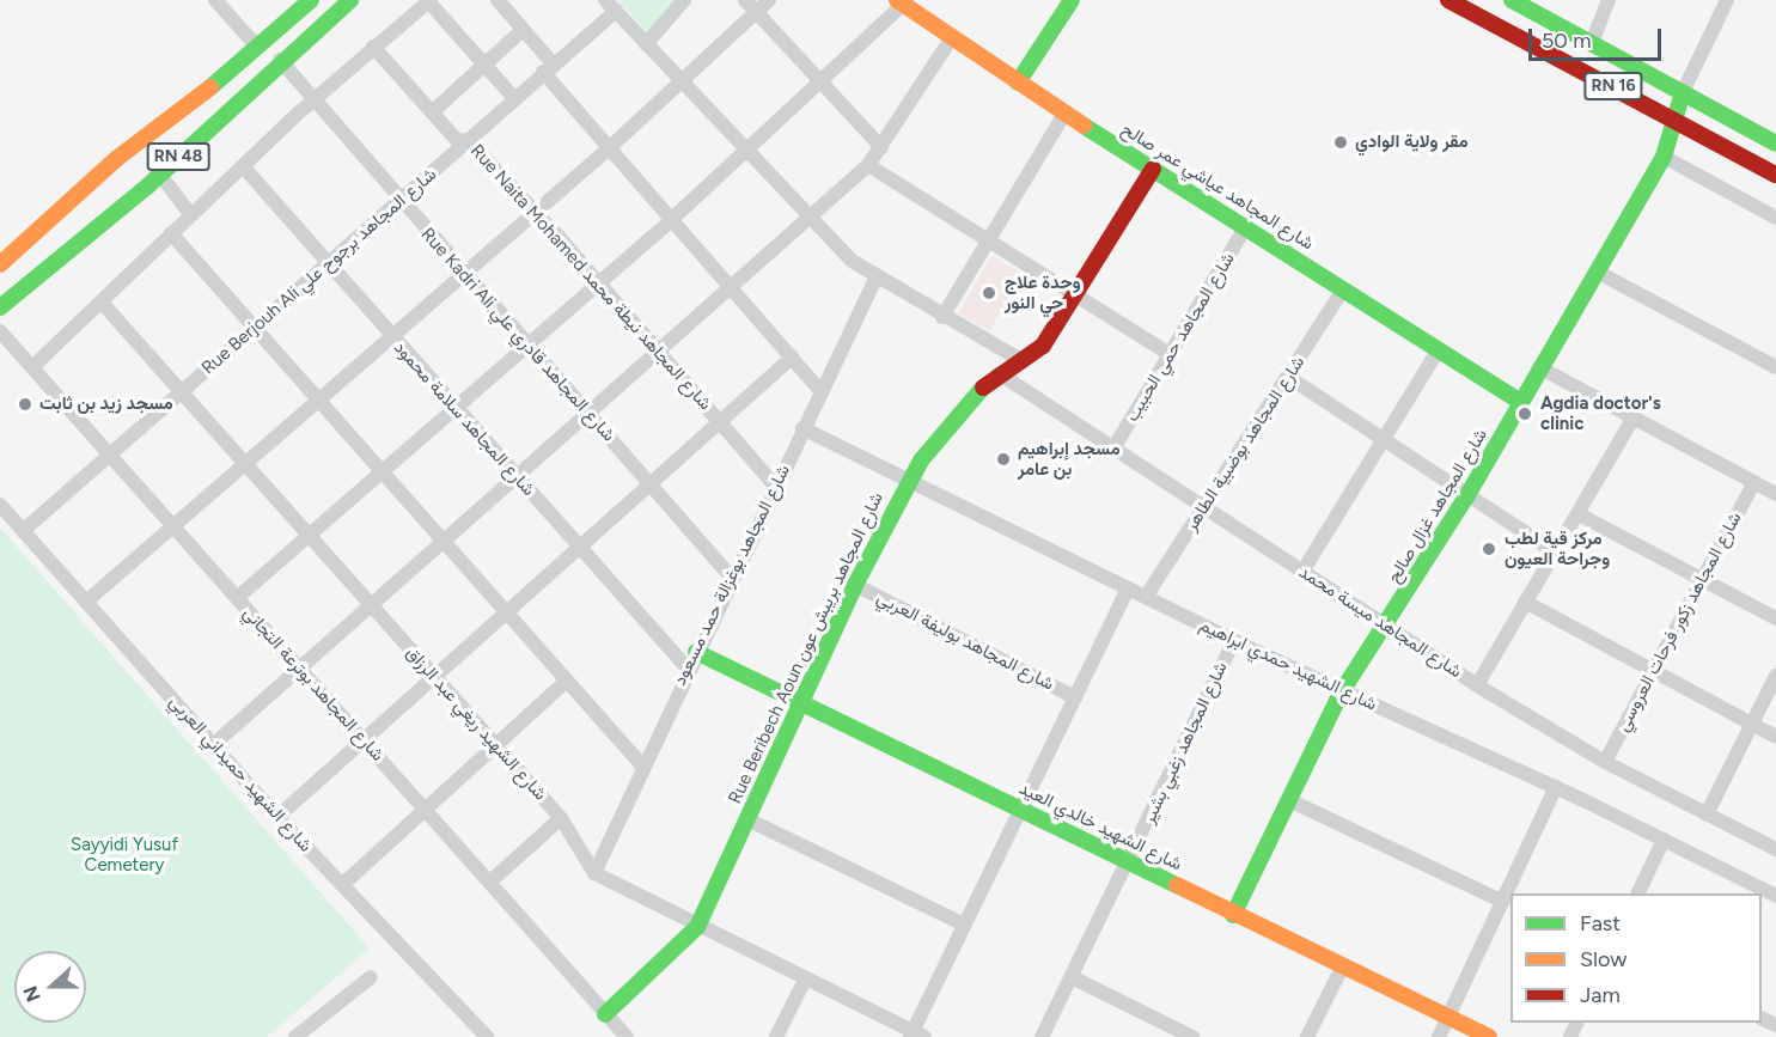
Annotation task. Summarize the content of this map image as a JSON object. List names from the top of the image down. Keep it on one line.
{"streets":{"street":["RN 16","RN 48","شارع المجاهد عياشي عمر صالح","Rue Berjouh Ali,شارع المجاهد برجوح علي","Rue Naita Mohamed,شارع المجاهد نيطة محمد","Rue Kadri Ali,شارع المجاهد قادري علي","شارع المجاهد حمي الحبيب","شارع المجاهد سلامة محمود","شارع المجاهد بوضبية الطاهر","شارع المجاهد غزال صالح","شارع المجاهد بوغزالة حمد مسعود","شارع المجاهد ميسة محمد","شارع المجاهد زكور فرحات العروسي","شارع المجاهد بوليفة العربي","Rue Beribech Aoun,شارع المجاهد بريبش عون","شارع الشهيد حمدي ابراهيم","شارع المجاهد بوترعة التجاني","شارع الشهيد ريغي عبد الرزاق","شارع المجاهد زغبي بشير","شارع الشهيد حميداني العربي","شارع الشهيد خالدي العيد"]},"crossings":[["RN 16","شارع المجاهد غزال صالح"],["RN 48","Rue Kadri Ali,شارع المجاهد قادري علي"],["شارع المجاهد عياشي عمر صالح","شارع المجاهد حمي الحبيب"],["شارع المجاهد عياشي عمر صالح","شارع المجاهد بوضبية الطاهر"],["شارع المجاهد عياشي عمر صالح","شارع المجاهد غزال صالح"],["شارع المجاهد عياشي عمر صالح","Rue Beribech Aoun,شارع المجاهد بريبش عون"],["Rue Berjouh Ali,شارع المجاهد برجوح علي","Rue Naita Mohamed,شارع المجاهد نيطة محمد"],["Rue Berjouh Ali,شارع المجاهد برجوح علي","Rue Kadri Ali,شارع المجاهد قادري علي"],["Rue Berjouh Ali,شارع المجاهد برجوح علي","شارع المجاهد سلامة محمود"],["Rue Berjouh Ali,شارع المجاهد برجوح علي","شارع المجاهد بوترعة التجاني"],["Rue Berjouh Ali,شارع المجاهد برجوح علي","شارع الشهيد ريغي عبد الرزاق"],["Rue Berjouh Ali,شارع المجاهد برجوح علي","شارع الشهيد حميداني العربي"],["Rue Naita Mohamed,شارع المجاهد نيطة محمد","شارع المجاهد بوغزالة حمد مسعود"],["Rue Kadri Ali,شارع المجاهد قادري علي","شارع المجاهد بوغزالة حمد مسعود"],["شارع المجاهد حمي الحبيب","شارع المجاهد ميسة محمد"],["شارع المجاهد سلامة محمود","شارع المجاهد بوغزالة حمد مسعود"],["شارع المجاهد بوضبية الطاهر","شارع المجاهد ميسة محمد"],["شارع المجاهد بوضبية الطاهر","شارع الشهيد حمدي ابراهيم"],["شارع المجاهد غزال صالح","شارع المجاهد ميسة محمد"],["شارع المجاهد غزال صالح","شارع الشهيد حمدي ابراهيم"],["شارع المجاهد غزال صالح","شارع الشهيد خالدي العيد"],["شارع المجاهد بوغزالة حمد مسعود","شارع الشهيد حمدي ابراهيم"],["شارع المجاهد بوغزالة حمد مسعود","شارع الشهيد ريغي عبد الرزاق"],["شارع المجاهد بوغزالة حمد مسعود","شارع الشهيد خالدي العيد"],["شارع المجاهد ميسة محمد","شارع المجاهد زكور فرحات العروسي"],["شارع المجاهد ميسة محمد","Rue Beribech Aoun,شارع المجاهد بريبش عون"],["شارع المجاهد بوليفة العربي","Rue Beribech Aoun,شارع المجاهد بريبش عون"],["Rue Beribech Aoun,شارع المجاهد بريبش عون","شارع الشهيد حمدي ابراهيم"],["Rue Beribech Aoun,شارع المجاهد بريبش عون","شارع المجاهد بوترعة التجاني"],["Rue Beribech Aoun,شارع المجاهد بريبش عون","شارع الشهيد خالدي العيد"],["شارع الشهيد حمدي ابراهيم","شارع المجاهد زغبي بشير"],["شارع المجاهد زغبي بشير","شارع الشهيد خالدي العيد"]],"parks":["Sayyidi Yusuf Cemetery"],"places":["مقر ولاية الوادي","وحدة علاج حي النور","مسجد زيد بن ثابت","Agdia doctor's clinic","مسجد إبراهيم بن عامر","مركز قية لطب وجراحة العيون"],"legend":["Fast","Slow","Jam"],"scale_bar":"50 m","north":"left"}
